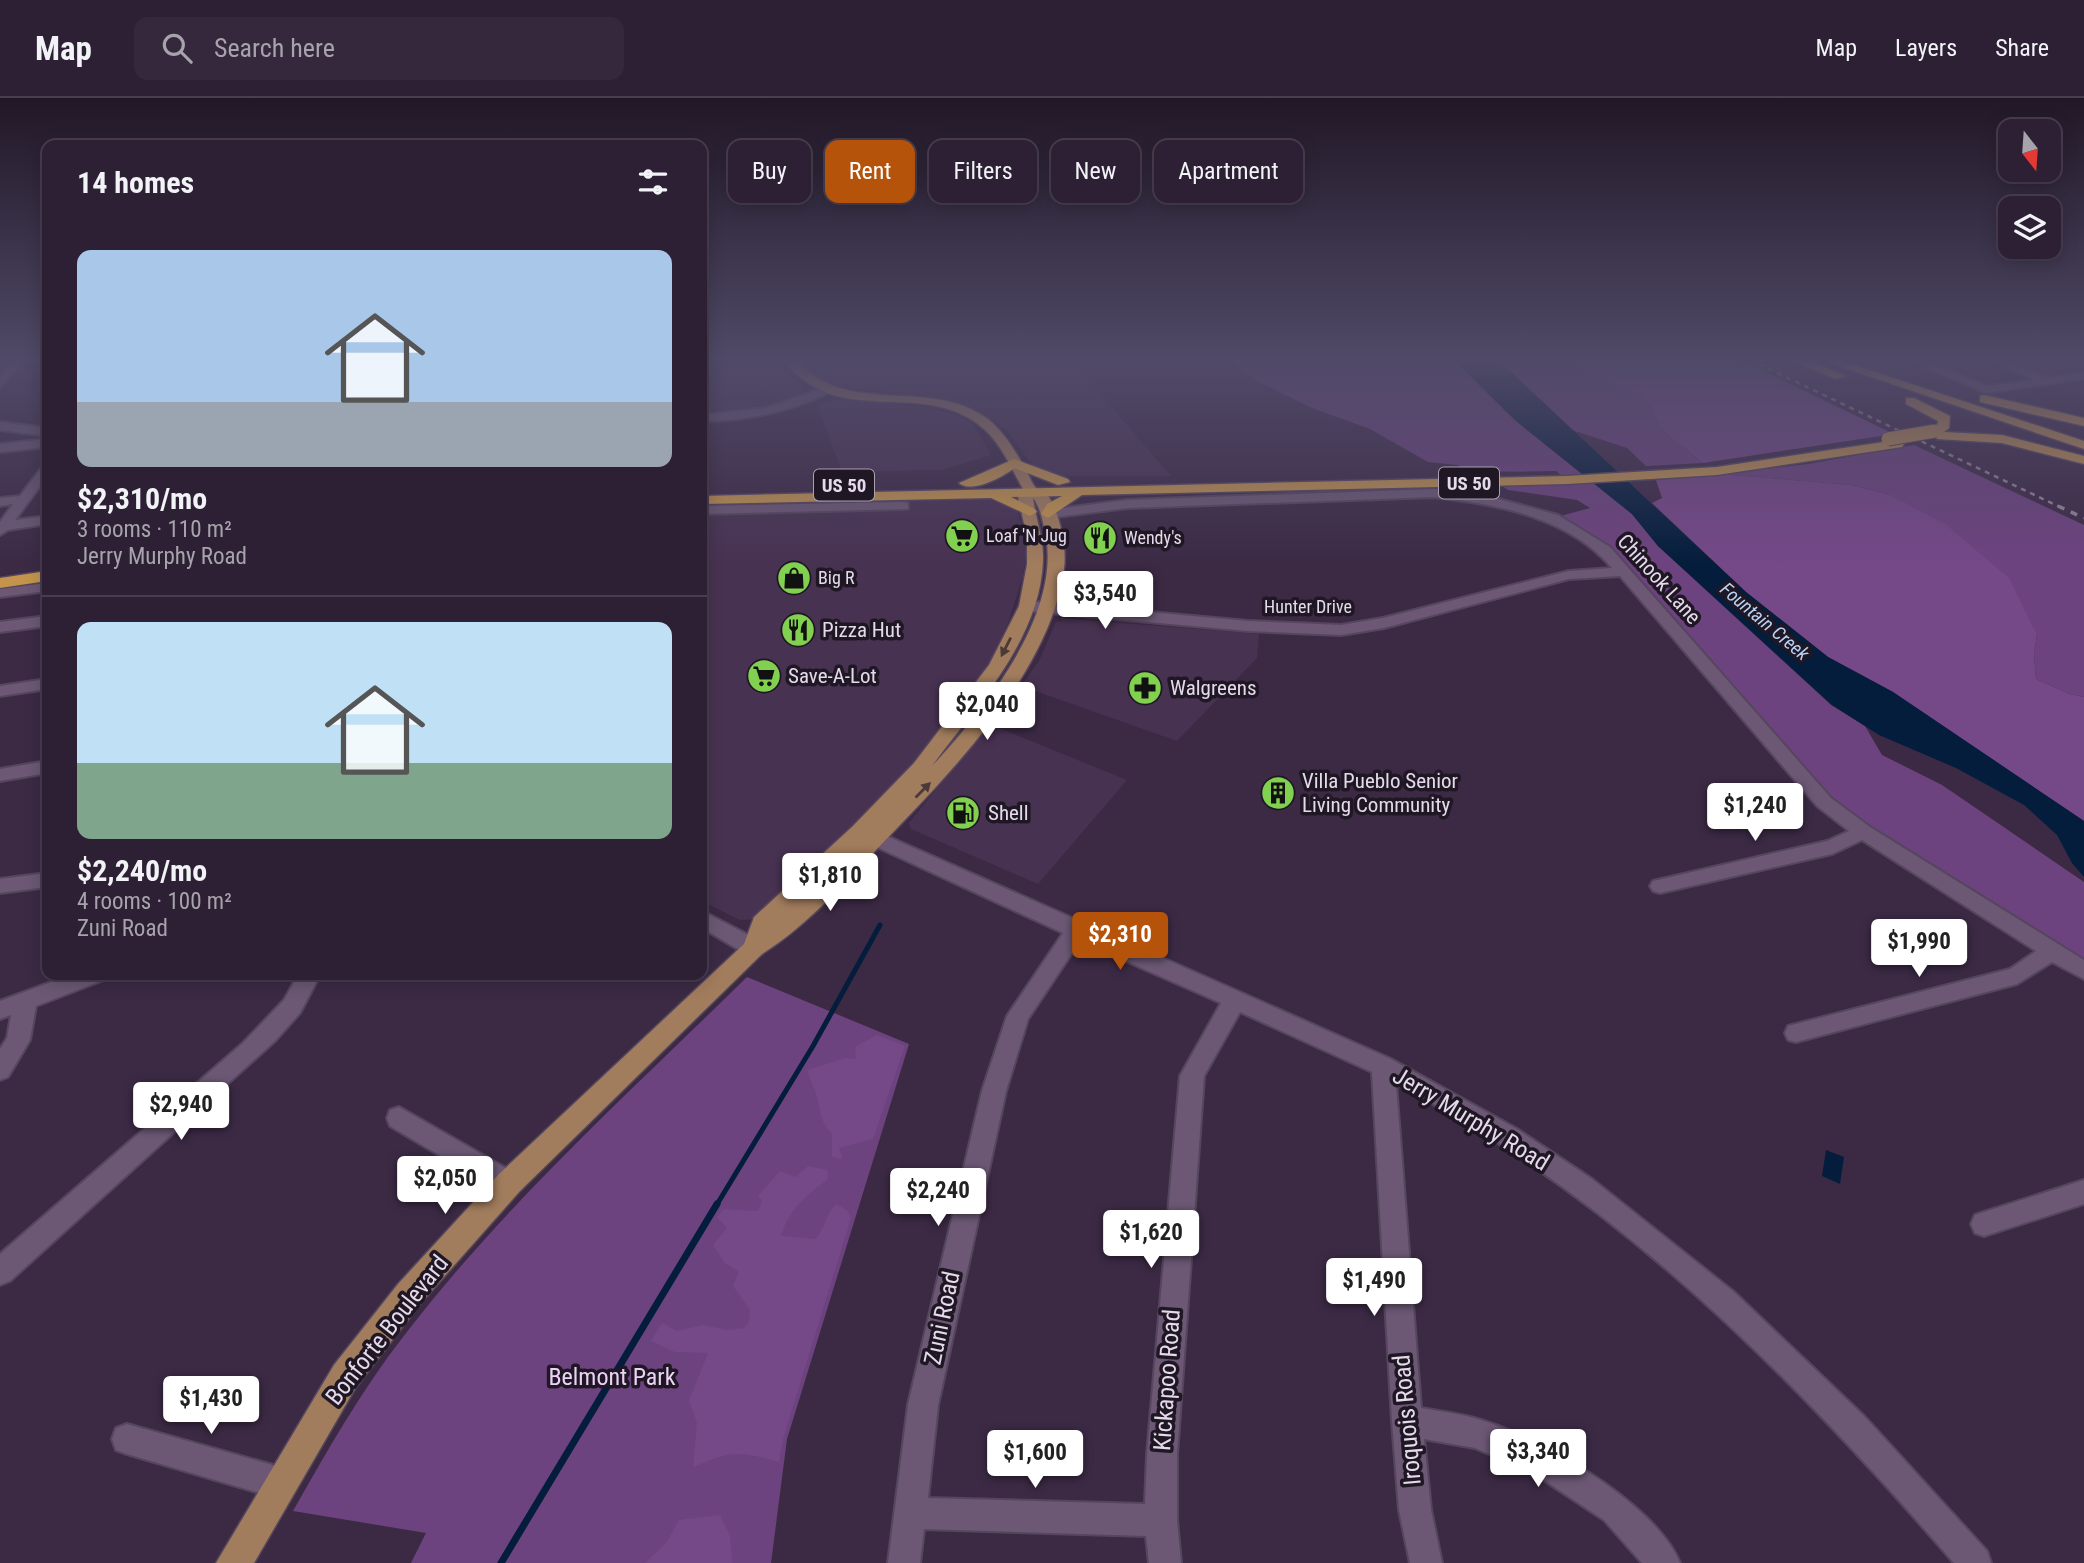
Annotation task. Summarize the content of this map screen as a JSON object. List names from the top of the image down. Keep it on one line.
{"streets":{"highway":["US 50"],"main road":["Bonforte Boulevard"],"street":["Chinook Lane","Hunter Drive","Jerry Murphy Road","Zuni Road","Kickapoo Road","Iroquois Road"]},"crossings":[["US 50","Bonforte Boulevard"],["Chinook Lane","Hunter Drive"],["Chinook Lane","Bonforte Boulevard"],["Hunter Drive","Bonforte Boulevard"],["Jerry Murphy Road","Zuni Road"],["Jerry Murphy Road","Bonforte Boulevard"],["Jerry Murphy Road","Kickapoo Road"],["Jerry Murphy Road","Iroquois Road"]],"water":["Fountain Creek"],"parks":["Belmont Park"],"places":{"supermarket":["Loaf 'N Jug","Save-A-Lot"],"restaurant":["Wendy's","Pizza Hut"],"shop":["Big R"],"pharmacy":["Walgreens"],"building":["Villa Pueblo Senior Living Community"],"fuel station":["Shell"]},"north":"bottom","page":{"header":"Map","search":"Search here","nav":["Map","Layers","Share"],"chip":["Buy","Rent","Filters","New","Apartment"],"heading":"14 homes","list":[{"name":"$2,310/mo","note":"3 rooms · 110 m² · Jerry Murphy Road"},{"name":"$2,240/mo","note":"4 rooms · 100 m² · Zuni Road"}],"price":["$3,540","$2,040","$1,240","$1,810","$2,310","$1,990","$2,940","$2,050","$2,240","$1,620","$1,490","$1,430","$3,340","$1,600"]}}
